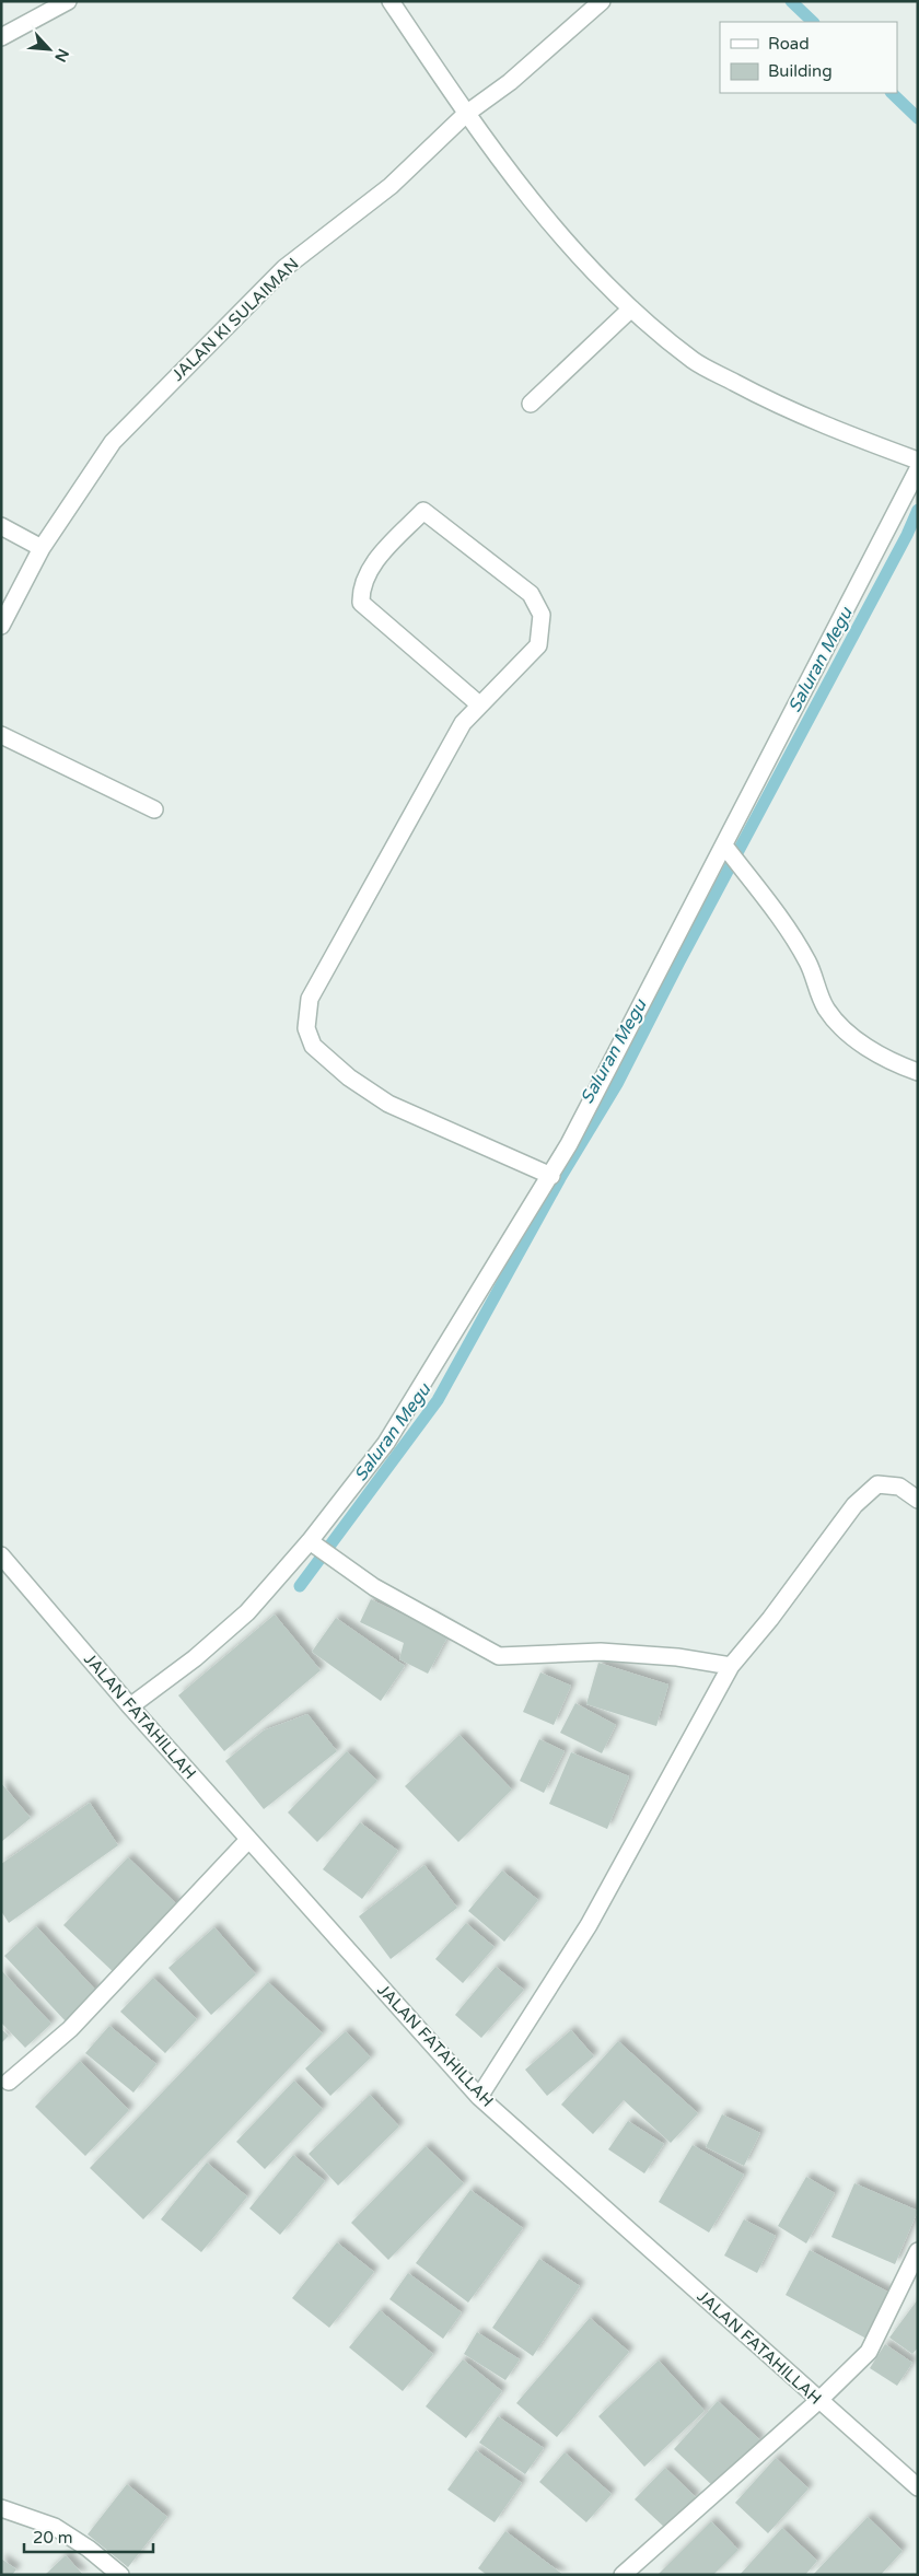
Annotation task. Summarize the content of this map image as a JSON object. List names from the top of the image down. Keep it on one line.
{"streets":{"street":["JALAN KI SULAIMAN","JALAN FATAHILLAH"]},"water":["Saluran Megu"],"legend":["Road","Building"],"scale_bar":"20 m","north":"bottom right"}
